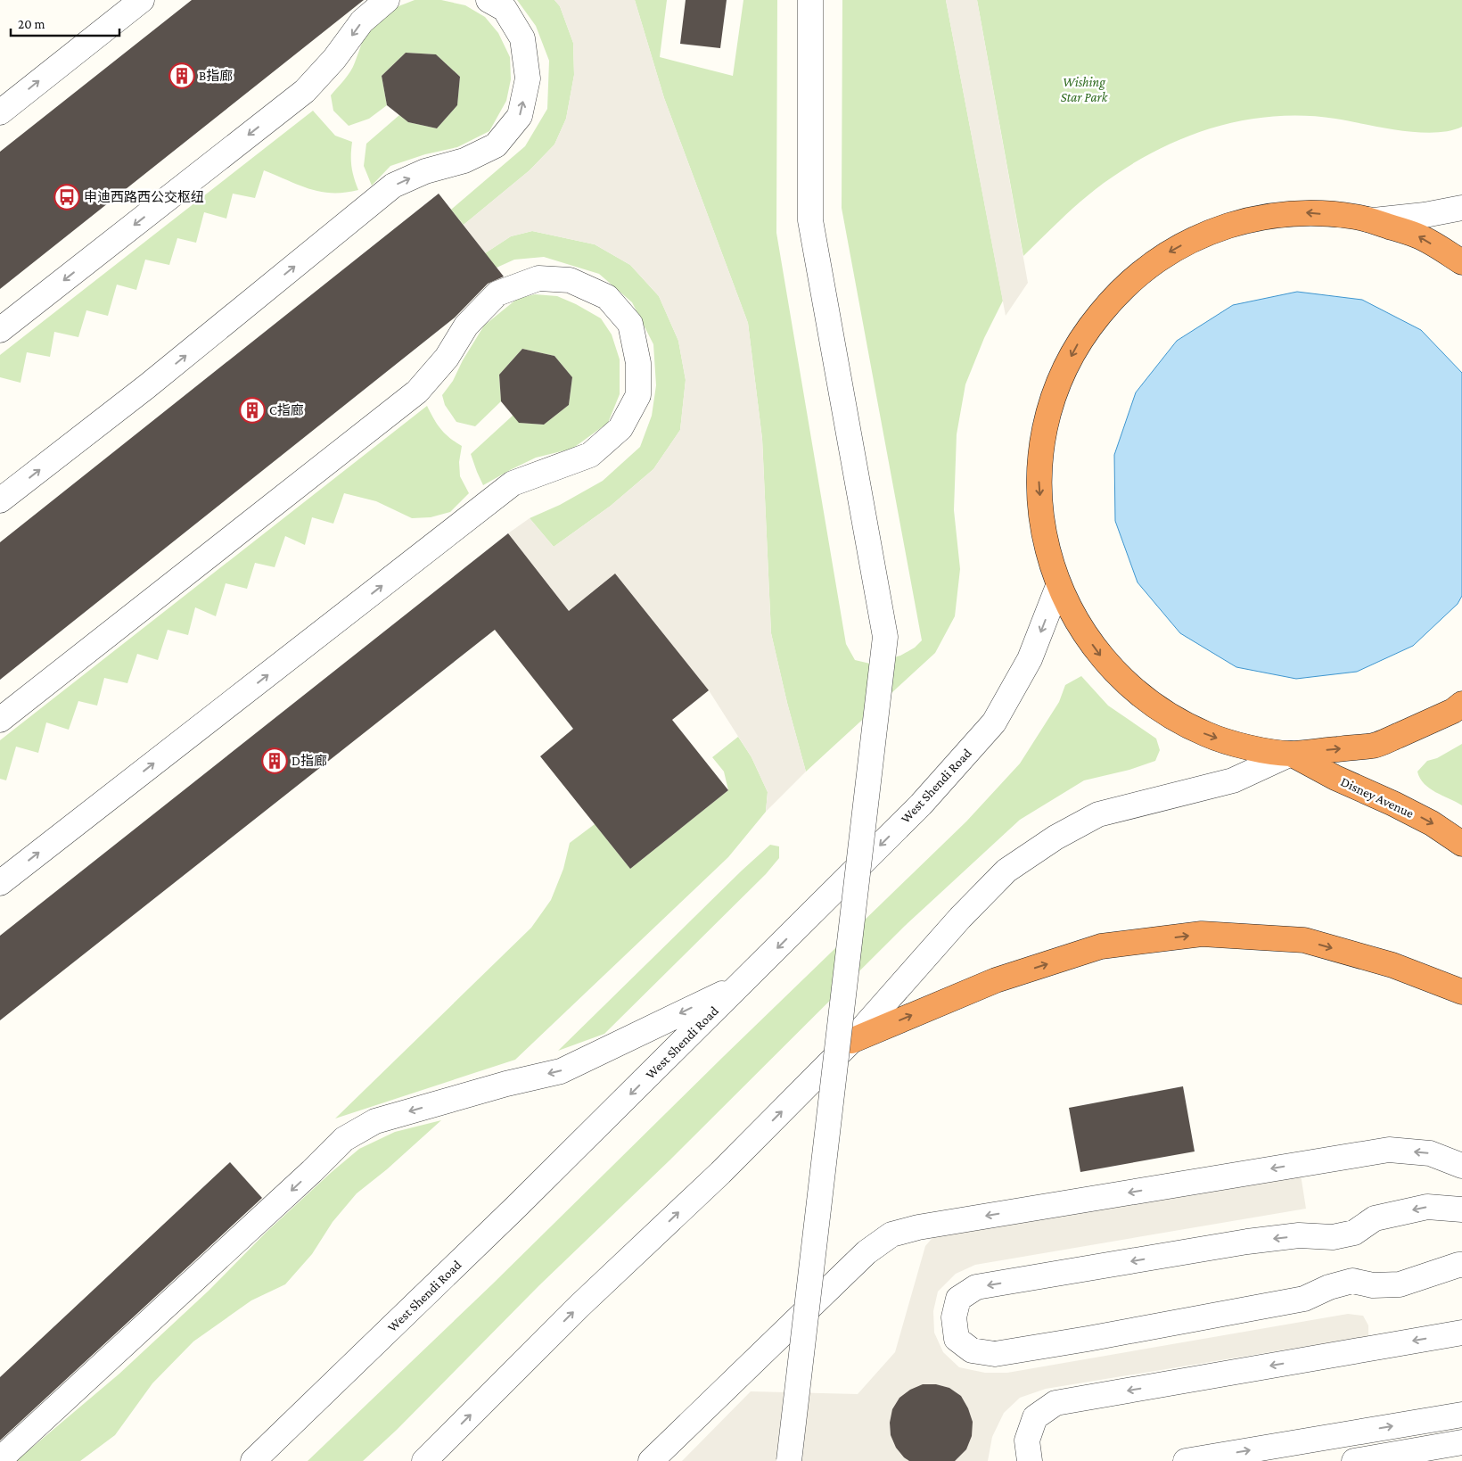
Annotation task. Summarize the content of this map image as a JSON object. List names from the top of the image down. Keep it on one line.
{"streets":{"highway":["Disney Avenue"],"street":["West Shendi Road"]},"one_way":["Disney Avenue"],"parks":["Wishing Star Park"],"places":{"building":["B指廊","C指廊","D指廊"],"bus stop":["申迪西路西公交枢纽"]},"scale_bar":"20 m"}
